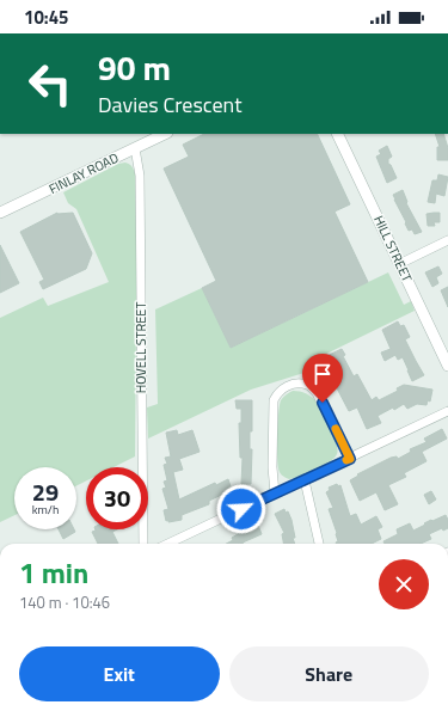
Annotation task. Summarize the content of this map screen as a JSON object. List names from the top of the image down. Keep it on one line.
{"streets":{"street":["FINLAY ROAD","HILL STREET","HOVELL STREET"]},"crossings":[["FINLAY ROAD","HOVELL STREET"]],"page":{"status":"10:45","turn":["90 m","Davies Crescent"],"speed":"29 km/h","limit":"30","heading":["1 min","140 m · 10:46"],"buttons":["Exit","Share"]}}
